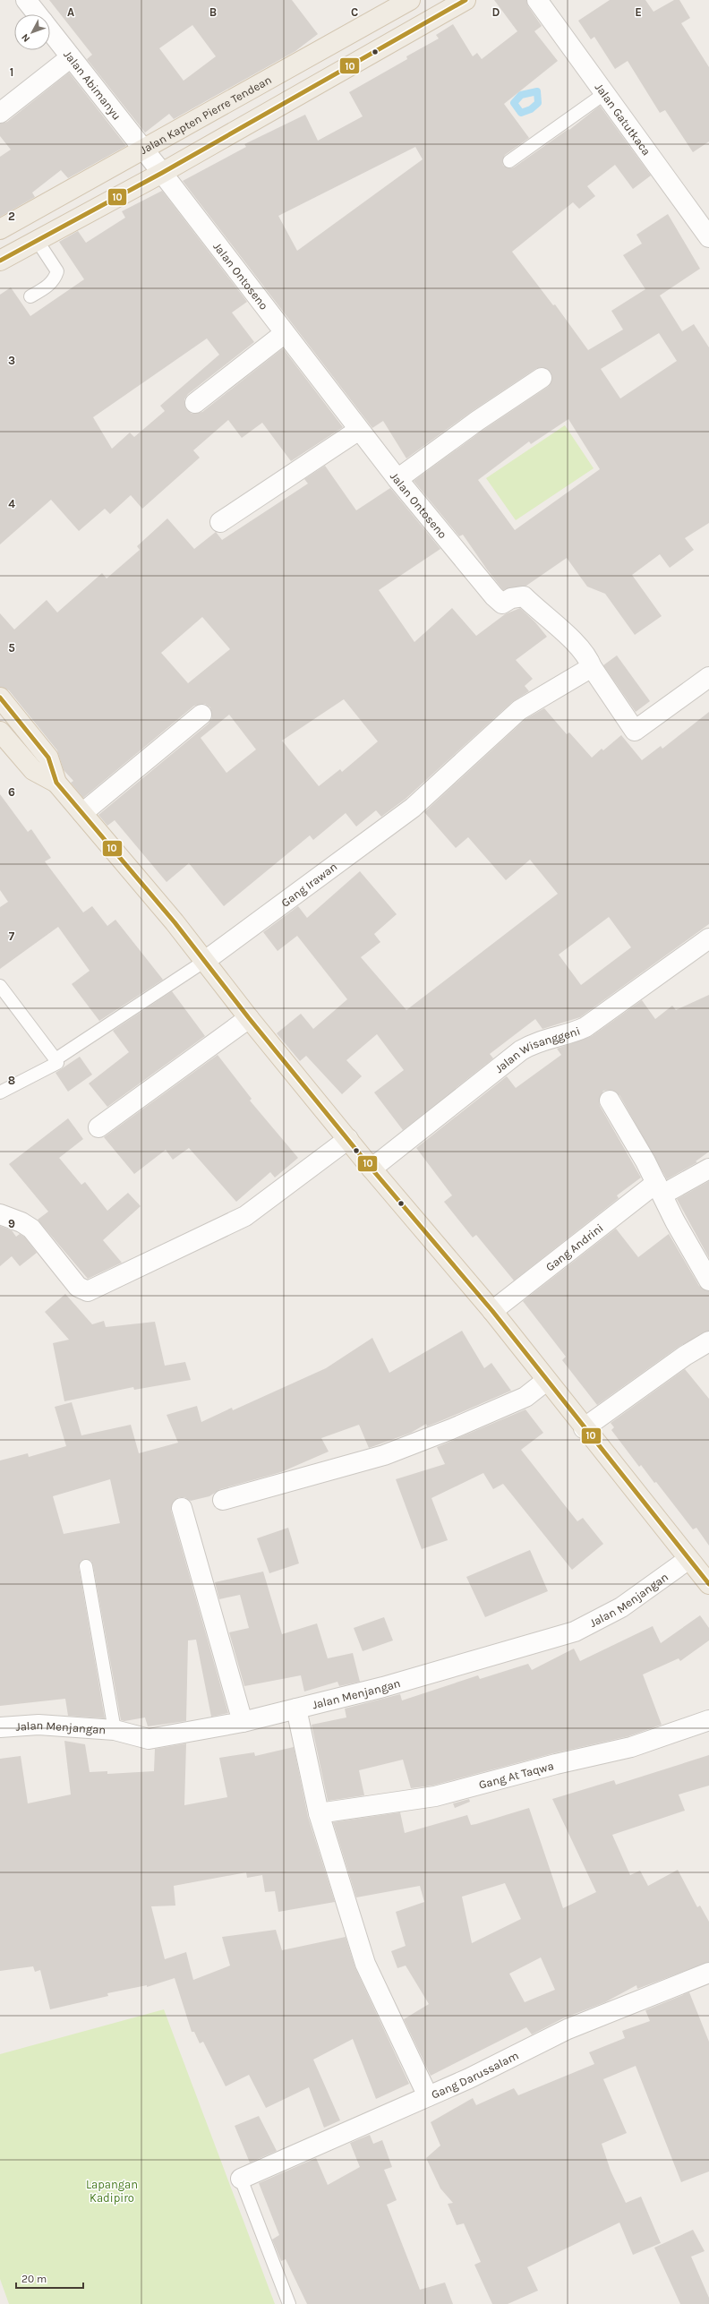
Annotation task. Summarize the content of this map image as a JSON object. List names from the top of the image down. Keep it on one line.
{"streets":{"main road":["Jalan Kapten Pierre Tendean"],"street":["Jalan Abimanyu","Jalan Gatutkaca","Jalan Ontoseno","Gang Irawan","Jalan Wisanggeni","Gang Andrini","Jalan Menjangan","Gang At Taqwa","Gang Darussalam"]},"crossings":[["Jalan Abimanyu","Jalan Kapten Pierre Tendean"],["Jalan Abimanyu","Jalan Ontoseno"],["Jalan Ontoseno","Gang Irawan"]],"parks":["Lapangan Kadipiro"],"lines":["transit line 10"],"scale_bar":"20 m","north":"bottom left","grid":{"columns":["A","B","C","D","E"],"rows":["1","2","3","4","5","6","7","8","9"]}}
